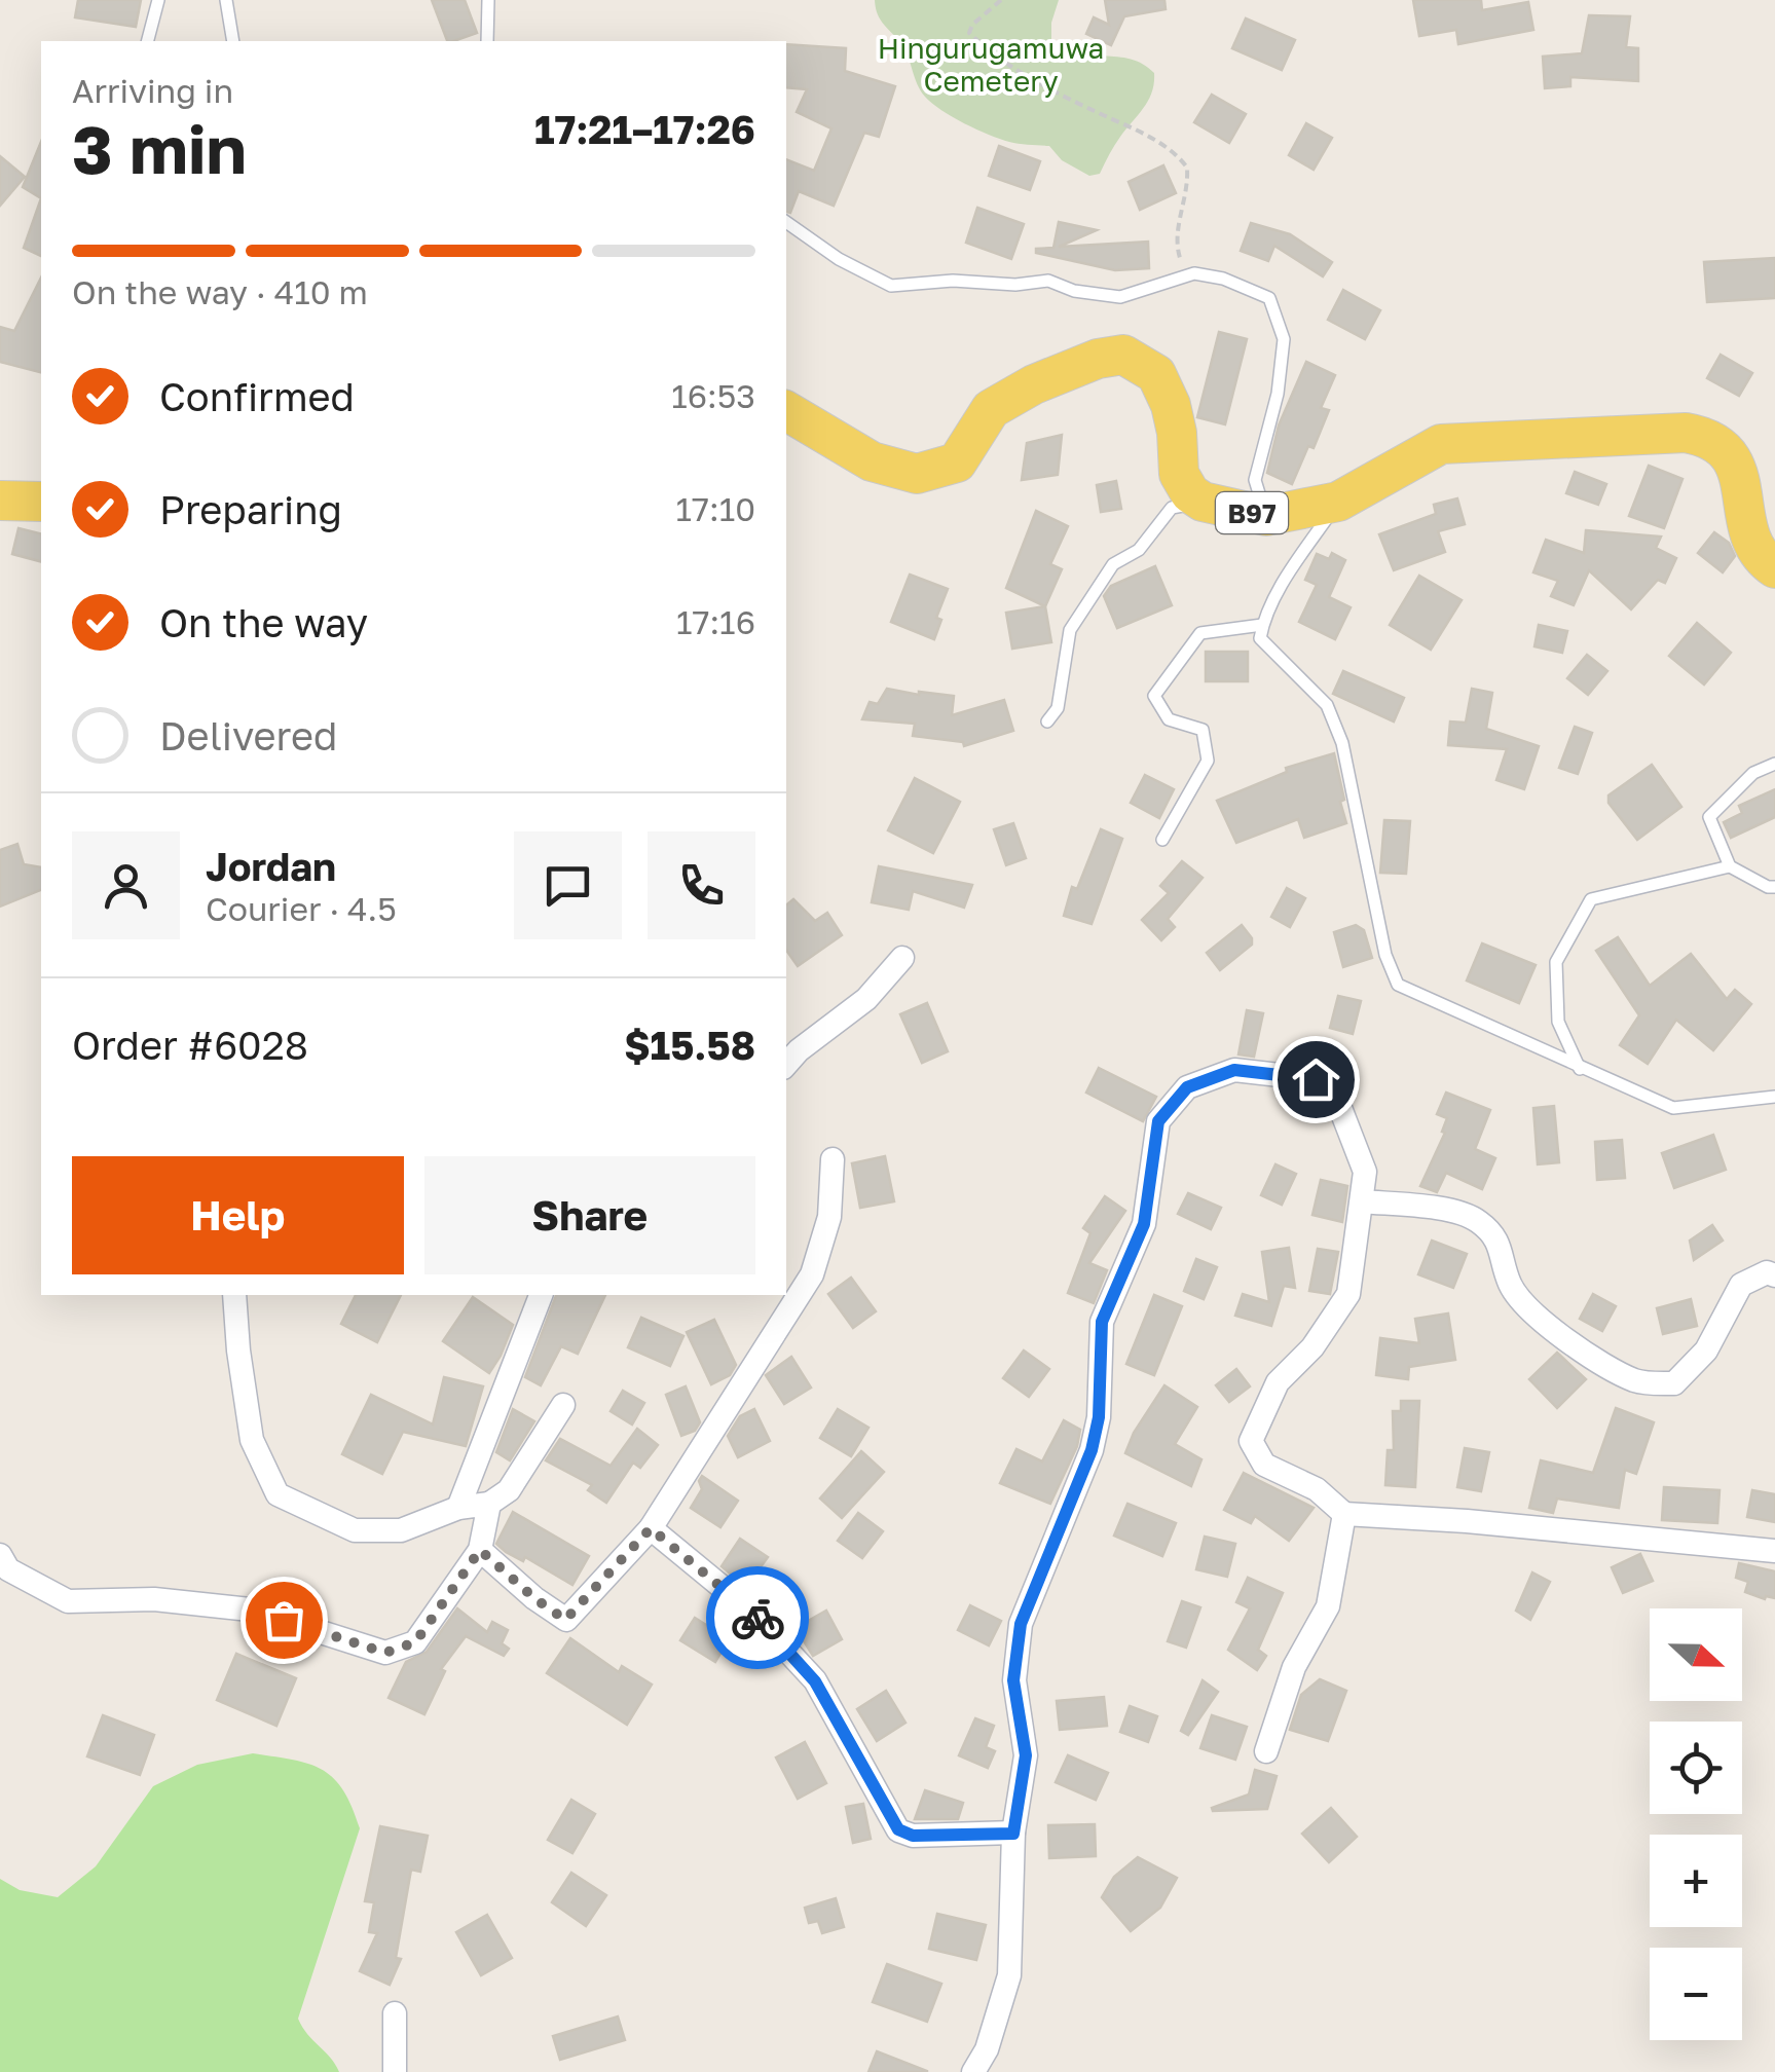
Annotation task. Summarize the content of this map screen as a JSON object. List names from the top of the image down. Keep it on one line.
{"streets":{"main road":["B97"]},"parks":["Hingurugamuwa Cemetery"],"north":"right","page":{"heading":["3 min","Arriving in","17:21–17:26"],"panel":["Jordan","Courier · 4.5","Order #6028","$15.58"],"bar":"On the way · 410 m","list":[["Confirmed","16:53"],["Preparing","17:10"],["On the way","17:16"],"Delivered"],"buttons":["Help","Share"],"map_buttons":["+","−"]}}
